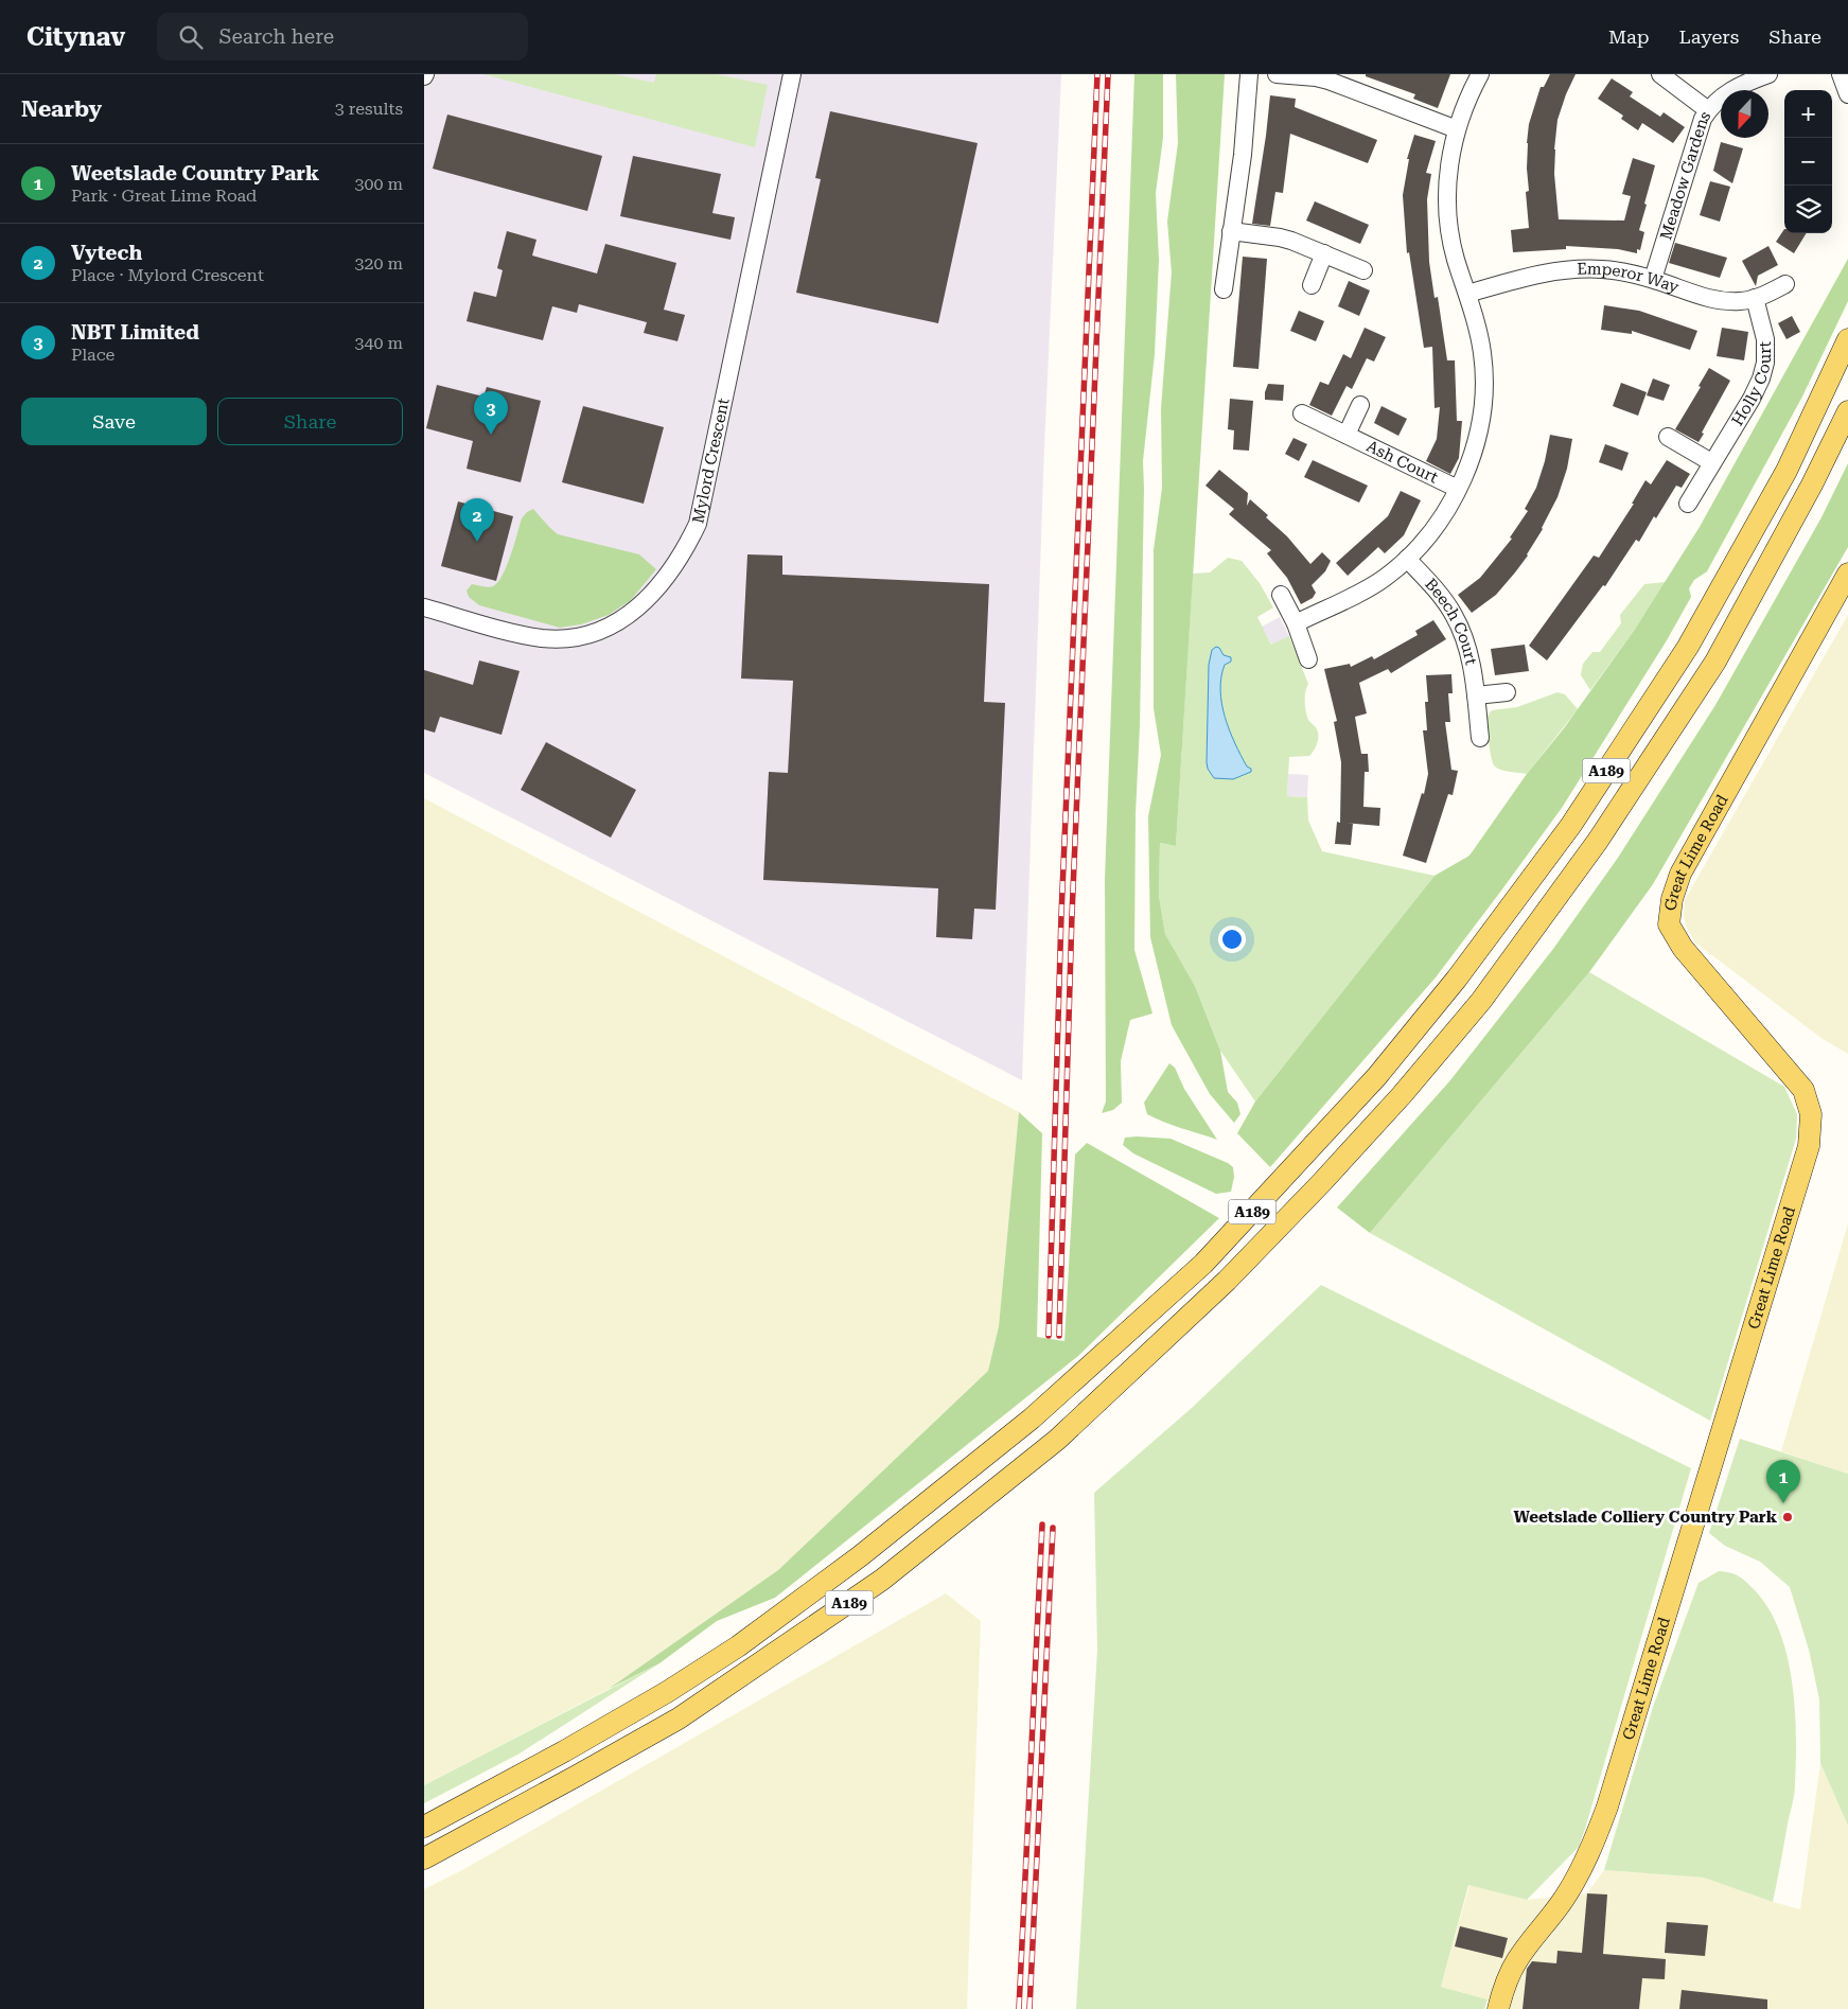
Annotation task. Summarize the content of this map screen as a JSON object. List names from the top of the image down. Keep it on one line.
{"streets":{"main road":["A189","Great Lime Road"],"street":["Meadow Gardens","Emperor Way","Holly Court","Mylord Crescent","Ash Court","Beech Court"]},"crossings":[["Meadow Gardens","Emperor Way"],["Emperor Way","Holly Court"]],"places":["Weetslade Colliery Country Park"],"north":"bottom","page":{"header":"Citynav","search":"Search here","nav":["Map","Layers","Share"],"heading":["Nearby","3 results"],"map_buttons":["+","−"],"list":[{"mark":"1","name":"Weetslade Country Park","note":"Park · Great Lime Road","value":"300 m"},{"mark":"2","name":"Vytech","note":"Place · Mylord Crescent","value":"320 m"},{"mark":"3","name":"NBT Limited","note":"Place","value":"340 m"}],"buttons":["Save","Share"],"pins":["3","2","1"]}}
